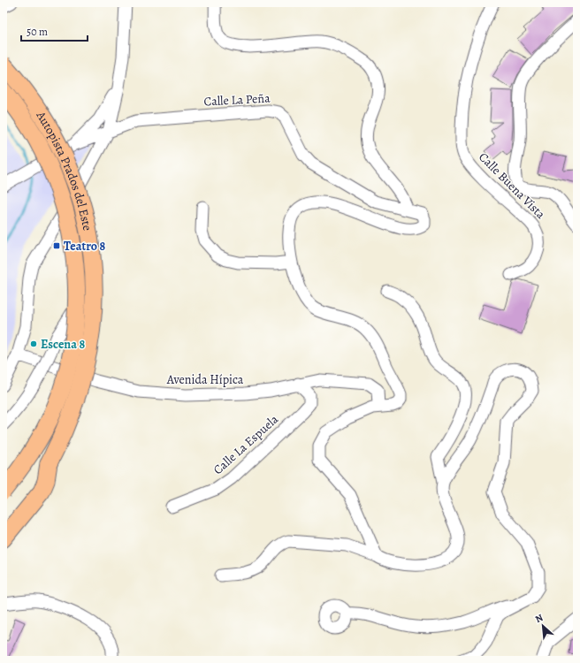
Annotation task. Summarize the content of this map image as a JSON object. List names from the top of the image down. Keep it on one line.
{"streets":{"highway":["Autopista Prados del Este"],"street":["Calle La Peña","Calle Buena Vista","Avenida Hípica","Calle La Espuela"]},"crossings":[["Avenida Hípica","Calle La Espuela"]],"places":{"transit":["Teatro 8"],"other":["Escena 8"]},"scale_bar":"50 m","north":"top left"}
